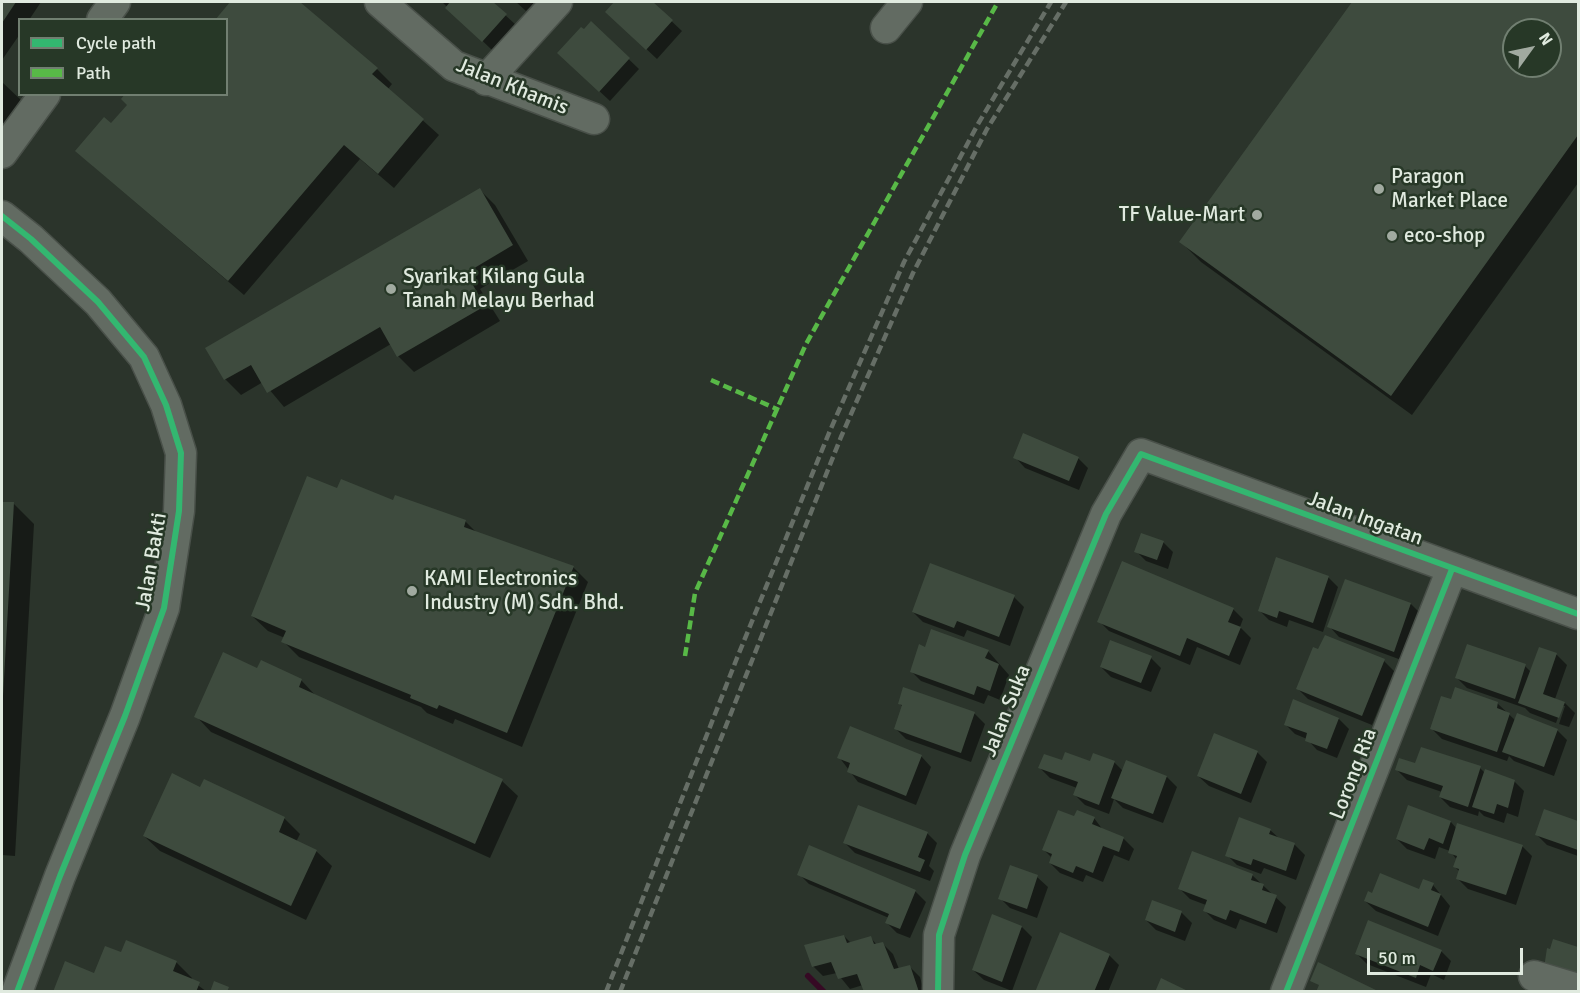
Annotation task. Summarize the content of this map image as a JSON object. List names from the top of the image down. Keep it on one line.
{"streets":{"street":["Jalan Khamis","Jalan Ingatan","Jalan Bakti","Jalan Suka","Lorong Ria"]},"crossings":[["Jalan Ingatan","Jalan Suka"],["Jalan Ingatan","Lorong Ria"]],"places":["Paragon Market Place","TF Value-Mart","eco-shop","Syarikat Kilang Gula Tanah Melayu Berhad","KAMI Electronics Industry (M) Sdn. Bhd."],"legend":["Cycle path","Path"],"scale_bar":"50 m","north":"top right"}
